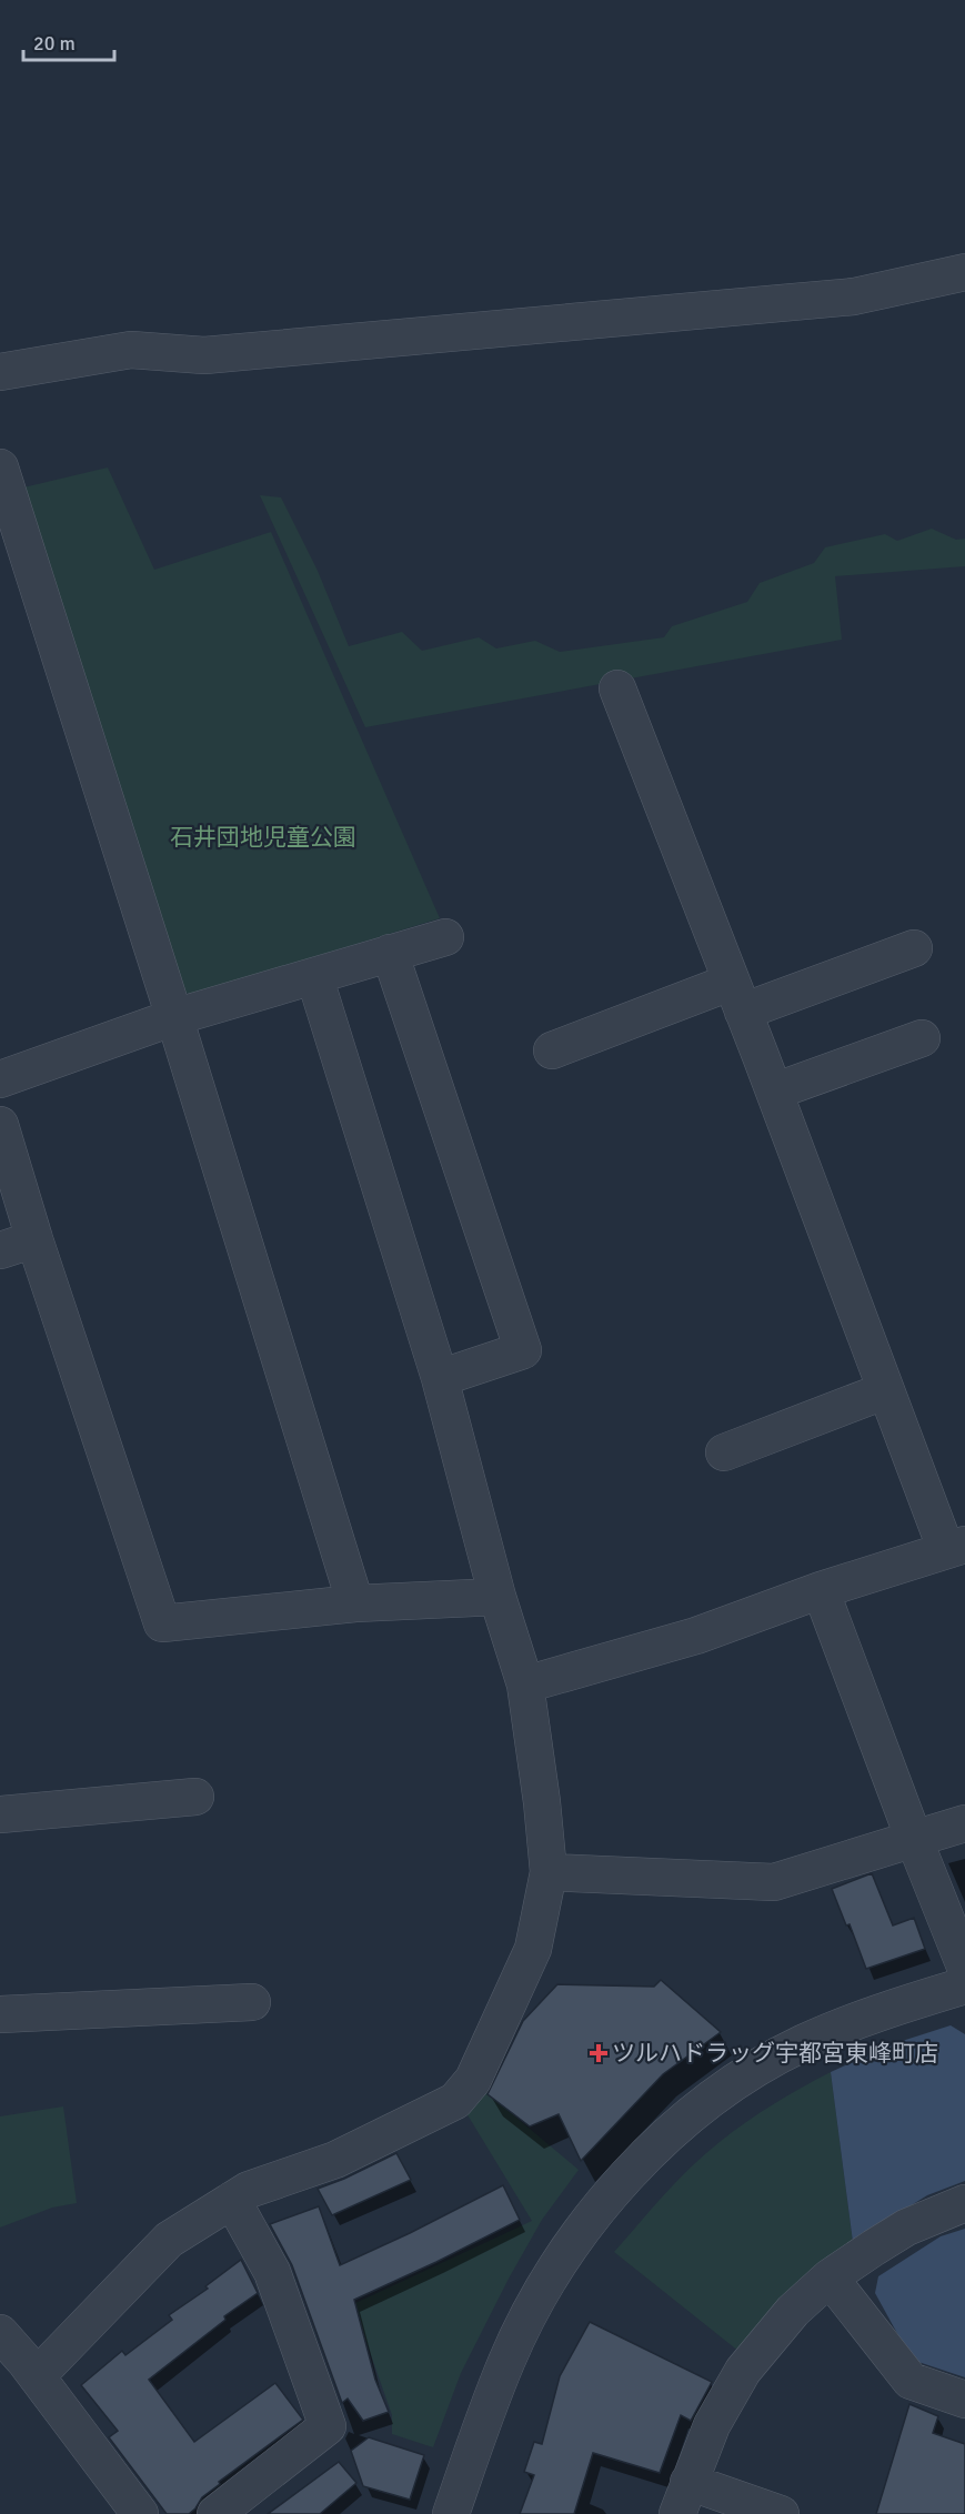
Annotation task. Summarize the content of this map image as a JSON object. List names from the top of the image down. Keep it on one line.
{"parks":["石井団地児童公園"],"places":{"health":["ツルハドラッグ宇都宮東峰町店"]},"scale_bar":"20 m"}
